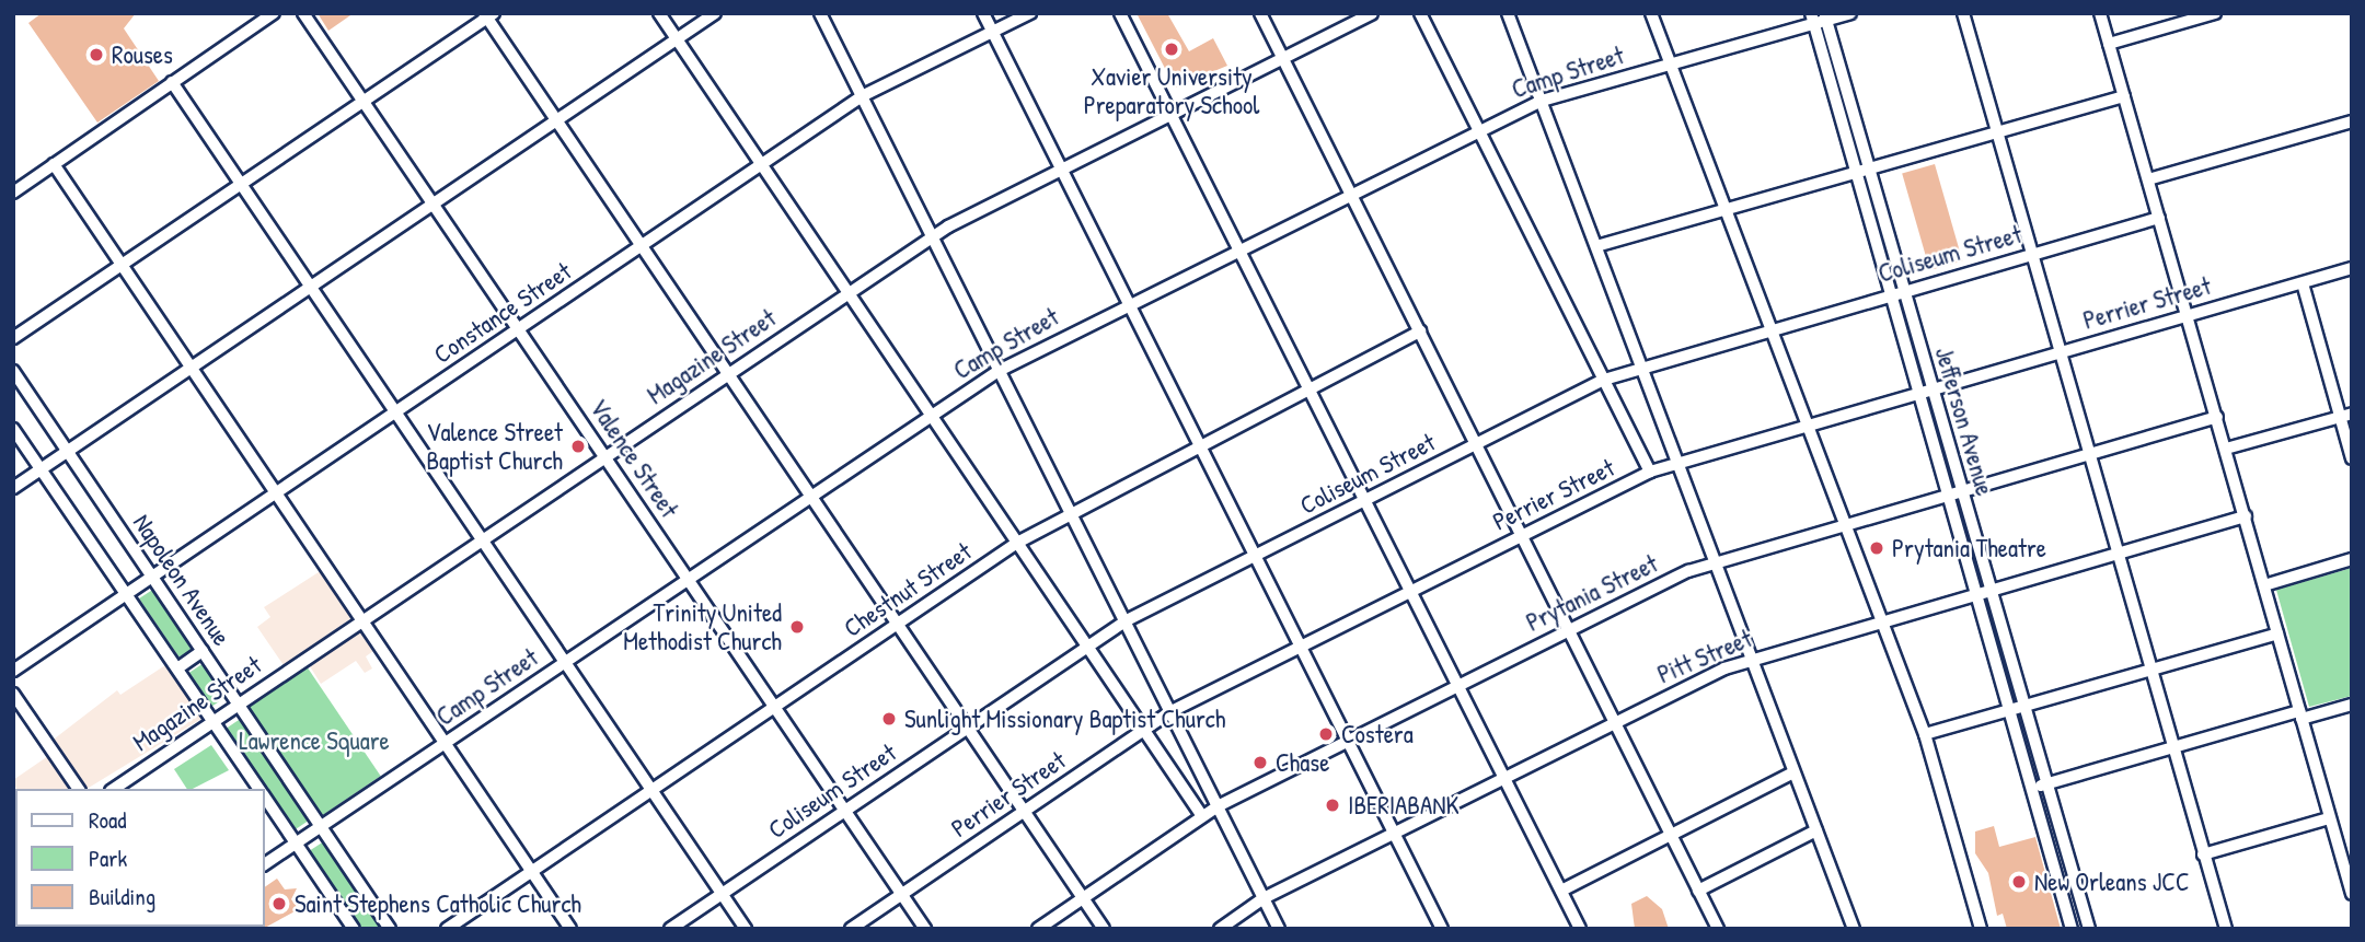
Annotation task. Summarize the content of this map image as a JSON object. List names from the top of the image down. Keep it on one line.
{"streets":{"street":["Camp Street","Coliseum Street","Perrier Street","Constance Street","Magazine Street","Jefferson Avenue","Valence Street","Napoleon Avenue","Chestnut Street","Prytania Street","Pitt Street"]},"crossings":[["Camp Street","Jefferson Avenue"],["Camp Street","Valence Street"],["Camp Street","Napoleon Avenue"],["Coliseum Street","Jefferson Avenue"],["Coliseum Street","Valence Street"],["Perrier Street","Jefferson Avenue"],["Perrier Street","Valence Street"],["Constance Street","Valence Street"],["Constance Street","Napoleon Avenue"],["Magazine Street","Valence Street"],["Magazine Street","Napoleon Avenue"],["Jefferson Avenue","Prytania Street"],["Jefferson Avenue","Pitt Street"],["Valence Street","Chestnut Street"]],"parks":["Lawrence Square"],"places":["Xavier University Preparatory School","Rouses","Valence Street Baptist Church","Prytania Theatre","Trinity United Methodist Church","Sunlight Missionary Baptist Church","Costera","Chase","IBERIABANK","New Orleans JCC","Saint Stephens Catholic Church"],"legend":["Road","Park","Building"]}
